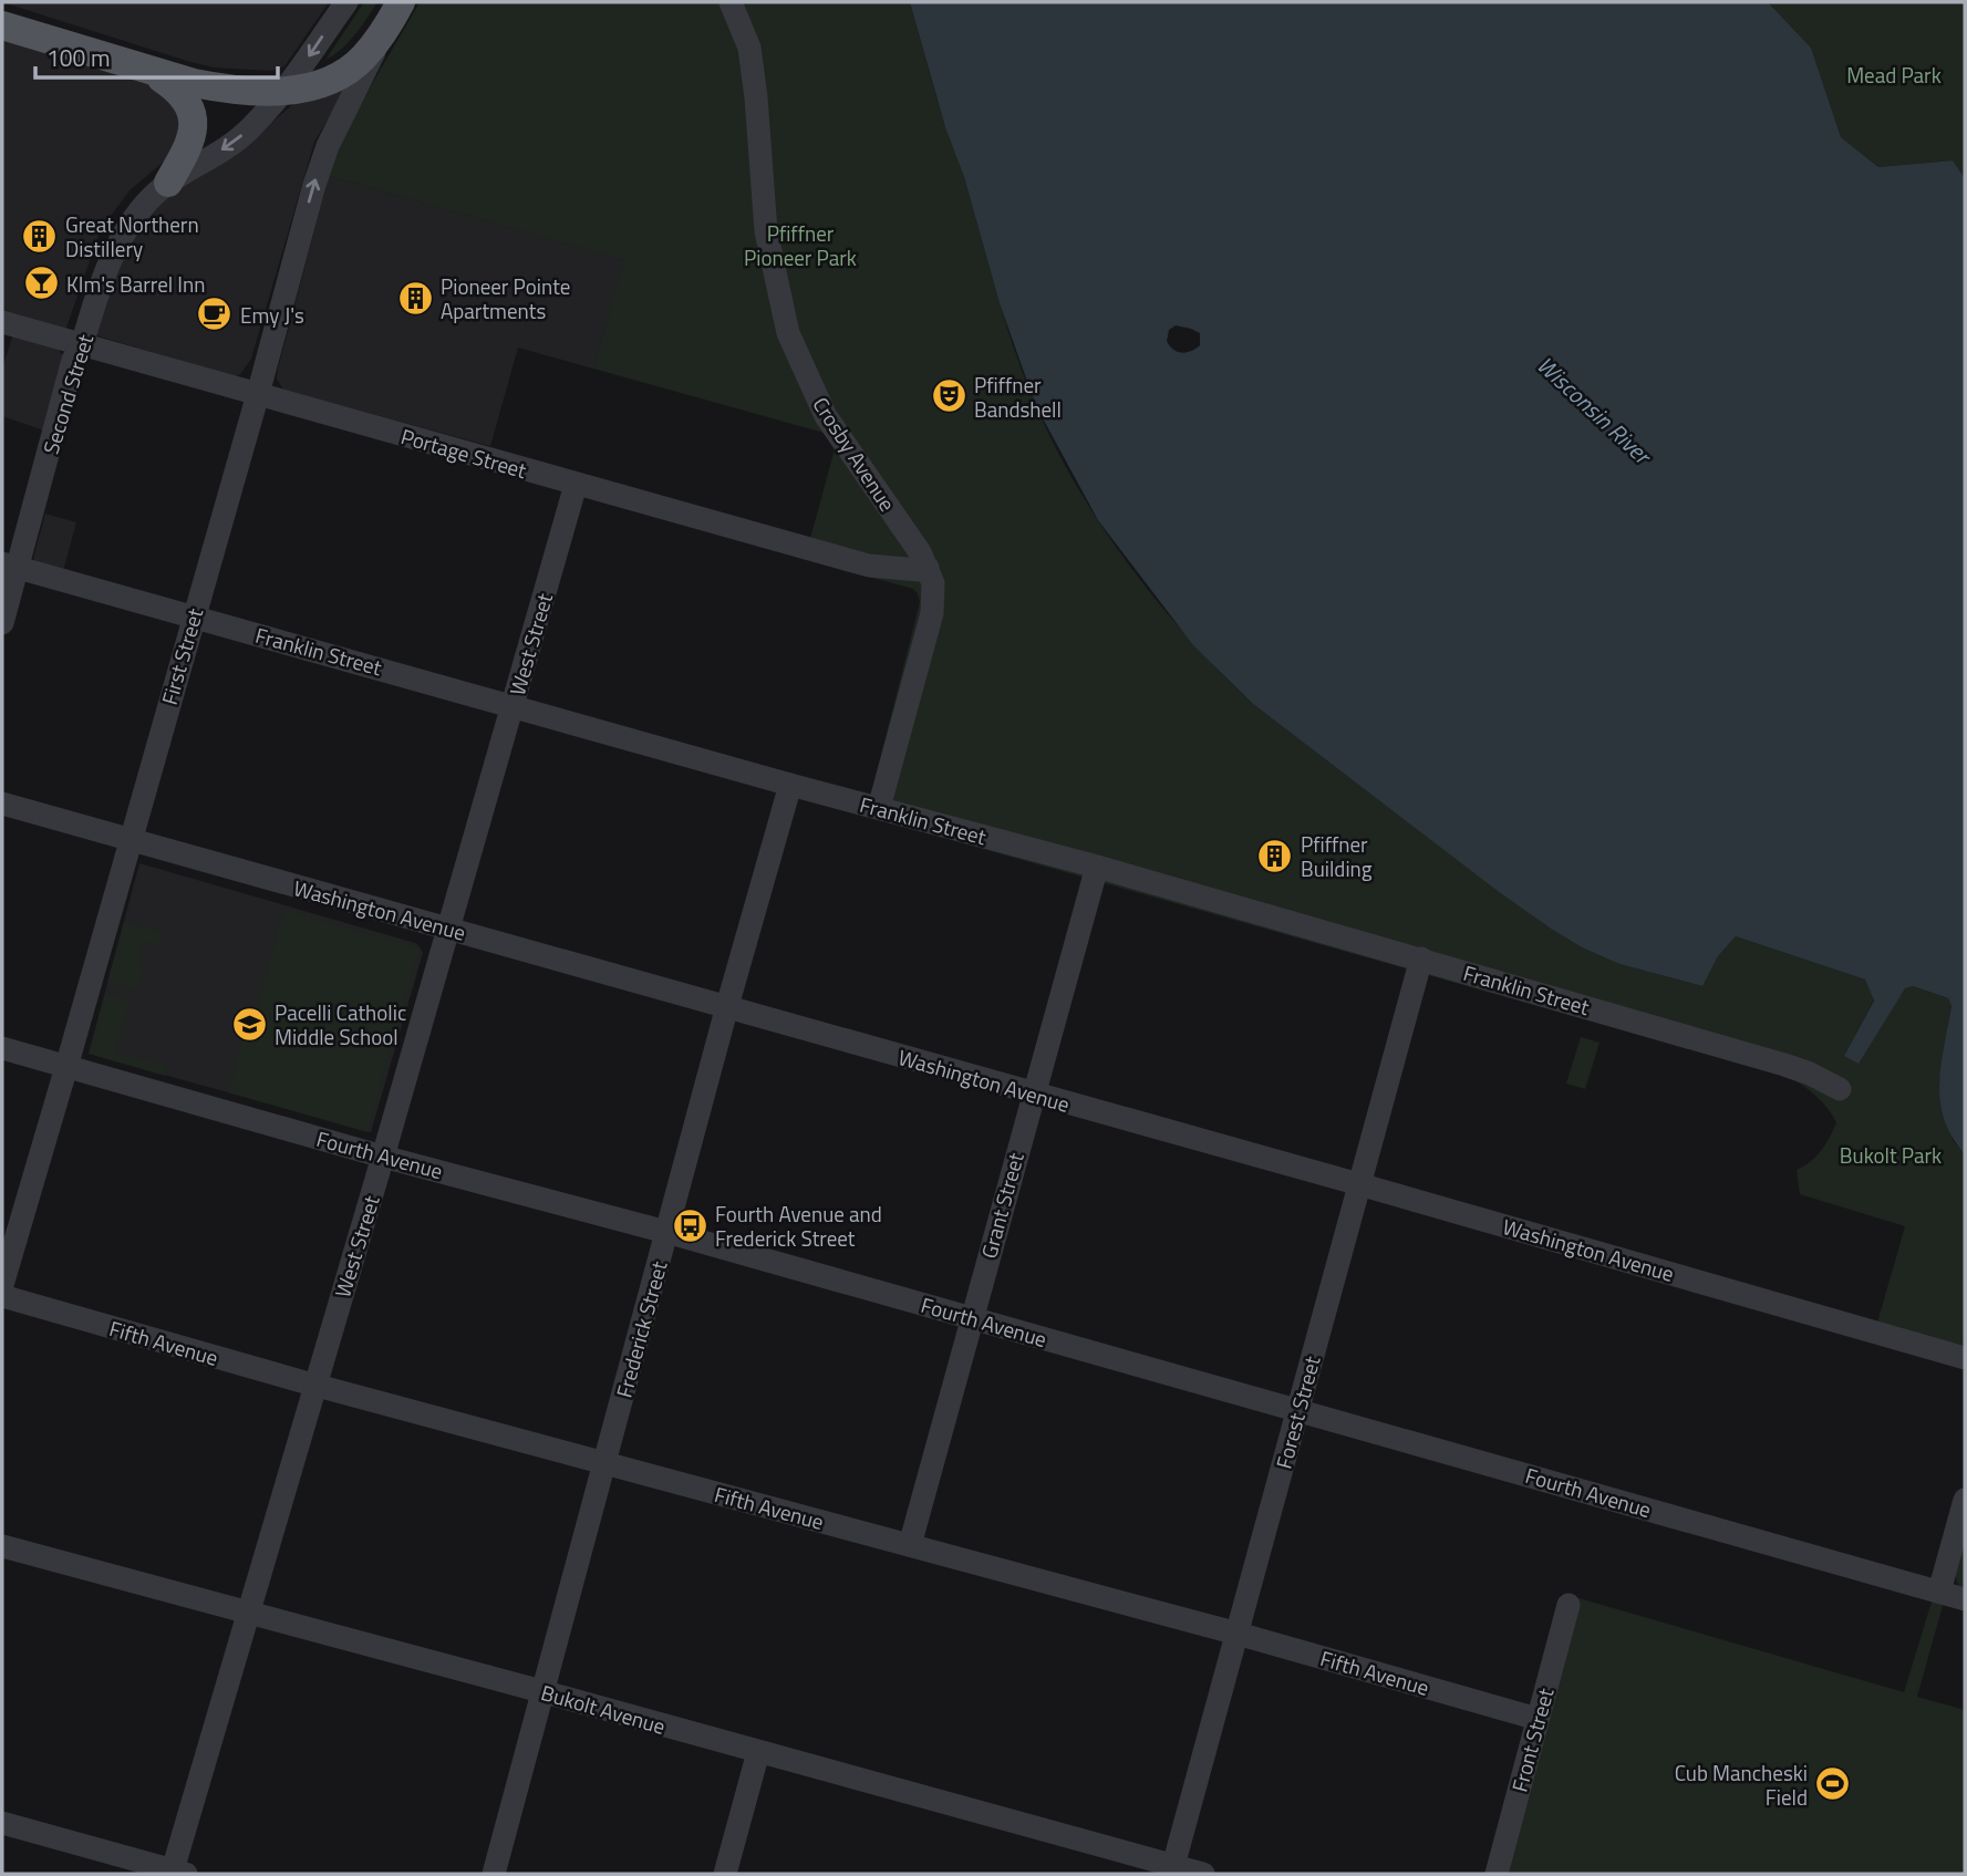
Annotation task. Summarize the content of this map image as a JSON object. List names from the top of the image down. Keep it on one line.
{"streets":{"street":["Second Street","Portage Street","Crosby Avenue","West Street","Franklin Street","First Street","Washington Avenue","Fourth Avenue","Grant Street","Frederick Street","Fifth Avenue","Forest Street","Bukolt Avenue","Front Street"]},"crossings":[["Second Street","Portage Street"],["Second Street","Franklin Street"],["Portage Street","Crosby Avenue"],["Portage Street","West Street"],["Portage Street","First Street"],["Crosby Avenue","Franklin Street"],["West Street","Franklin Street"],["West Street","Washington Avenue"],["West Street","Fourth Avenue"],["West Street","Fifth Avenue"],["West Street","Bukolt Avenue"],["Franklin Street","First Street"],["Franklin Street","Grant Street"],["Franklin Street","Frederick Street"],["Franklin Street","Forest Street"],["First Street","Washington Avenue"],["First Street","Fourth Avenue"],["Washington Avenue","Grant Street"],["Washington Avenue","Frederick Street"],["Washington Avenue","Forest Street"],["Fourth Avenue","Grant Street"],["Fourth Avenue","Frederick Street"],["Fourth Avenue","Forest Street"],["Grant Street","Fifth Avenue"],["Frederick Street","Fifth Avenue"],["Frederick Street","Bukolt Avenue"],["Fifth Avenue","Forest Street"],["Fifth Avenue","Front Street"],["Forest Street","Bukolt Avenue"]],"water":["Wisconsin River"],"parks":["Mead Park","Pfiffner Pioneer Park","Bukolt Park"],"places":{"building":["Great Northern Distillery","Pioneer Pointe Apartments","Pfiffner Building"],"bar":["KIm's Barrel Inn"],"cafe":["Emy J's"],"theatre":["Pfiffner Bandshell"],"school or university":["Pacelli Catholic Middle School"],"bus stop":["Fourth Avenue and Frederick Street"],"sports":["Cub Mancheski Field"]},"scale_bar":"100 m"}
